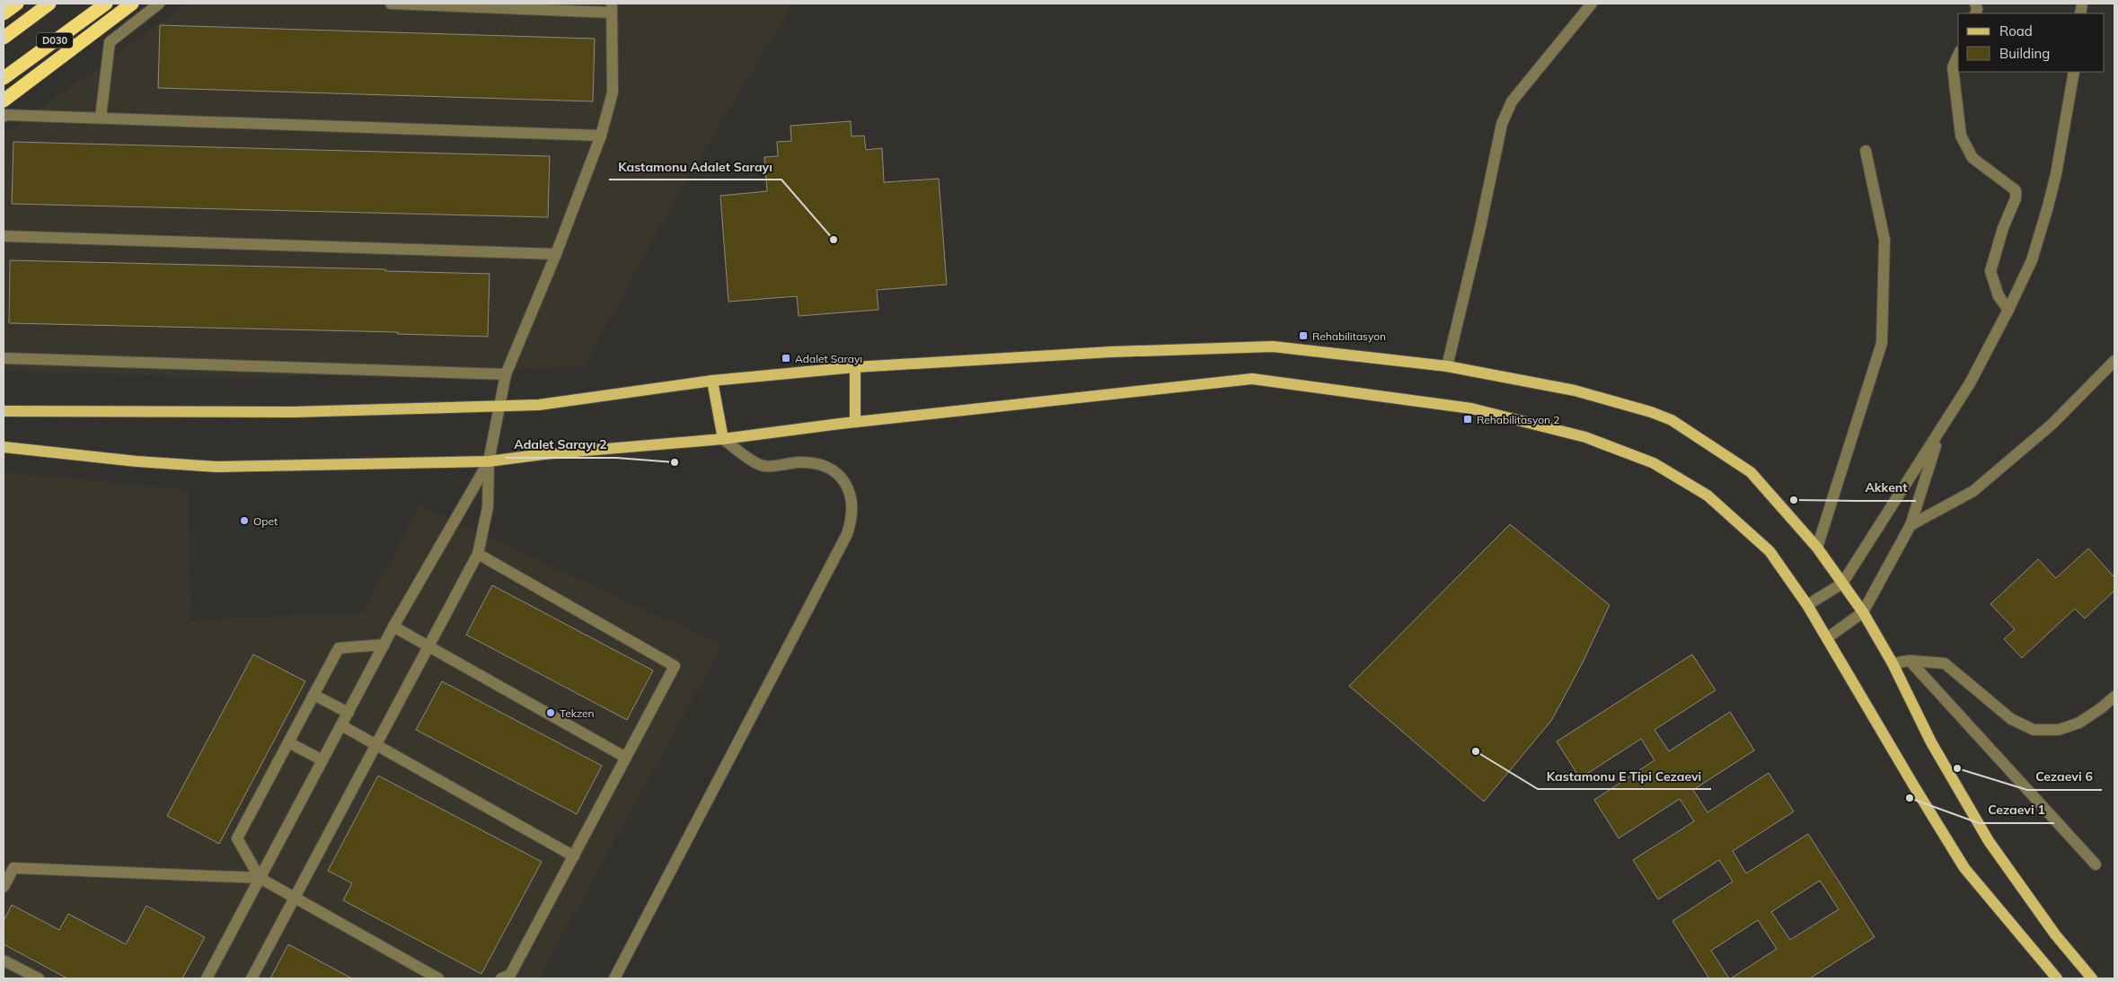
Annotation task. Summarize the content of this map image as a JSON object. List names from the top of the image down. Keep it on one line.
{"streets":{"highway":["D030"]},"places":{"other":["Kastamonu Adalet Sarayı","Adalet Sarayı 2","Akkent","Opet","Tekzen","Kastamonu E Tipi Cezaevi","Cezaevi 6","Cezaevi 1"],"transit":["Rehabilitasyon","Adalet Sarayı","Rehabilitasyon 2"]},"legend":["Road","Building"]}
